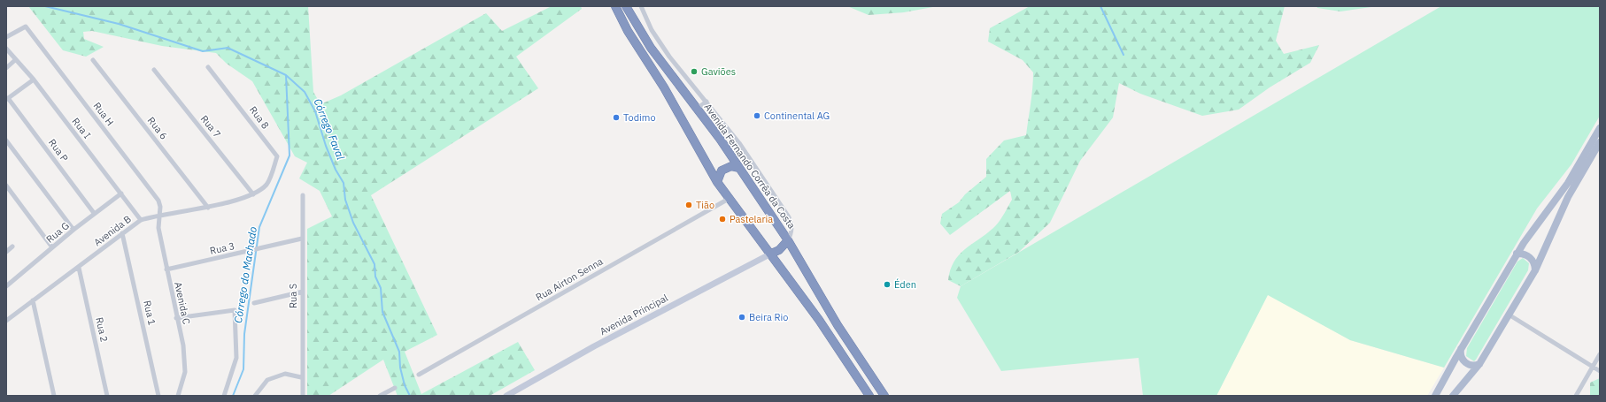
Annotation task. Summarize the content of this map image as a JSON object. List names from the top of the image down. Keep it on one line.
{"streets":{"highway":["Avenida Fernando Corrêa da Costa"],"street":["Rua H","Rua 8","Rua 7","Rua I","Rua 6","Rua P","Avenida B","Rua G","Rua 3","Rua Airton Senna","Rua S","Avenida C","Rua 1","Avenida Principal","Rua 2"]},"crossings":[["Rua H","Avenida B"],["Rua H","Avenida C"],["Rua 8","Avenida B"],["Rua 7","Avenida B"],["Rua I","Avenida B"],["Rua I","Rua G"],["Rua 6","Avenida B"],["Rua P","Rua G"],["Avenida B","Avenida C"],["Avenida B","Rua 1"],["Avenida B","Rua 2"],["Rua 3","Rua S"],["Rua 3","Avenida C"]],"water":["Córrego Faval","Córrego do Machado"],"places":["Gaviões","Continental AG","Todimo","Tião","Pastelaria","Éden","Beira Rio"]}
